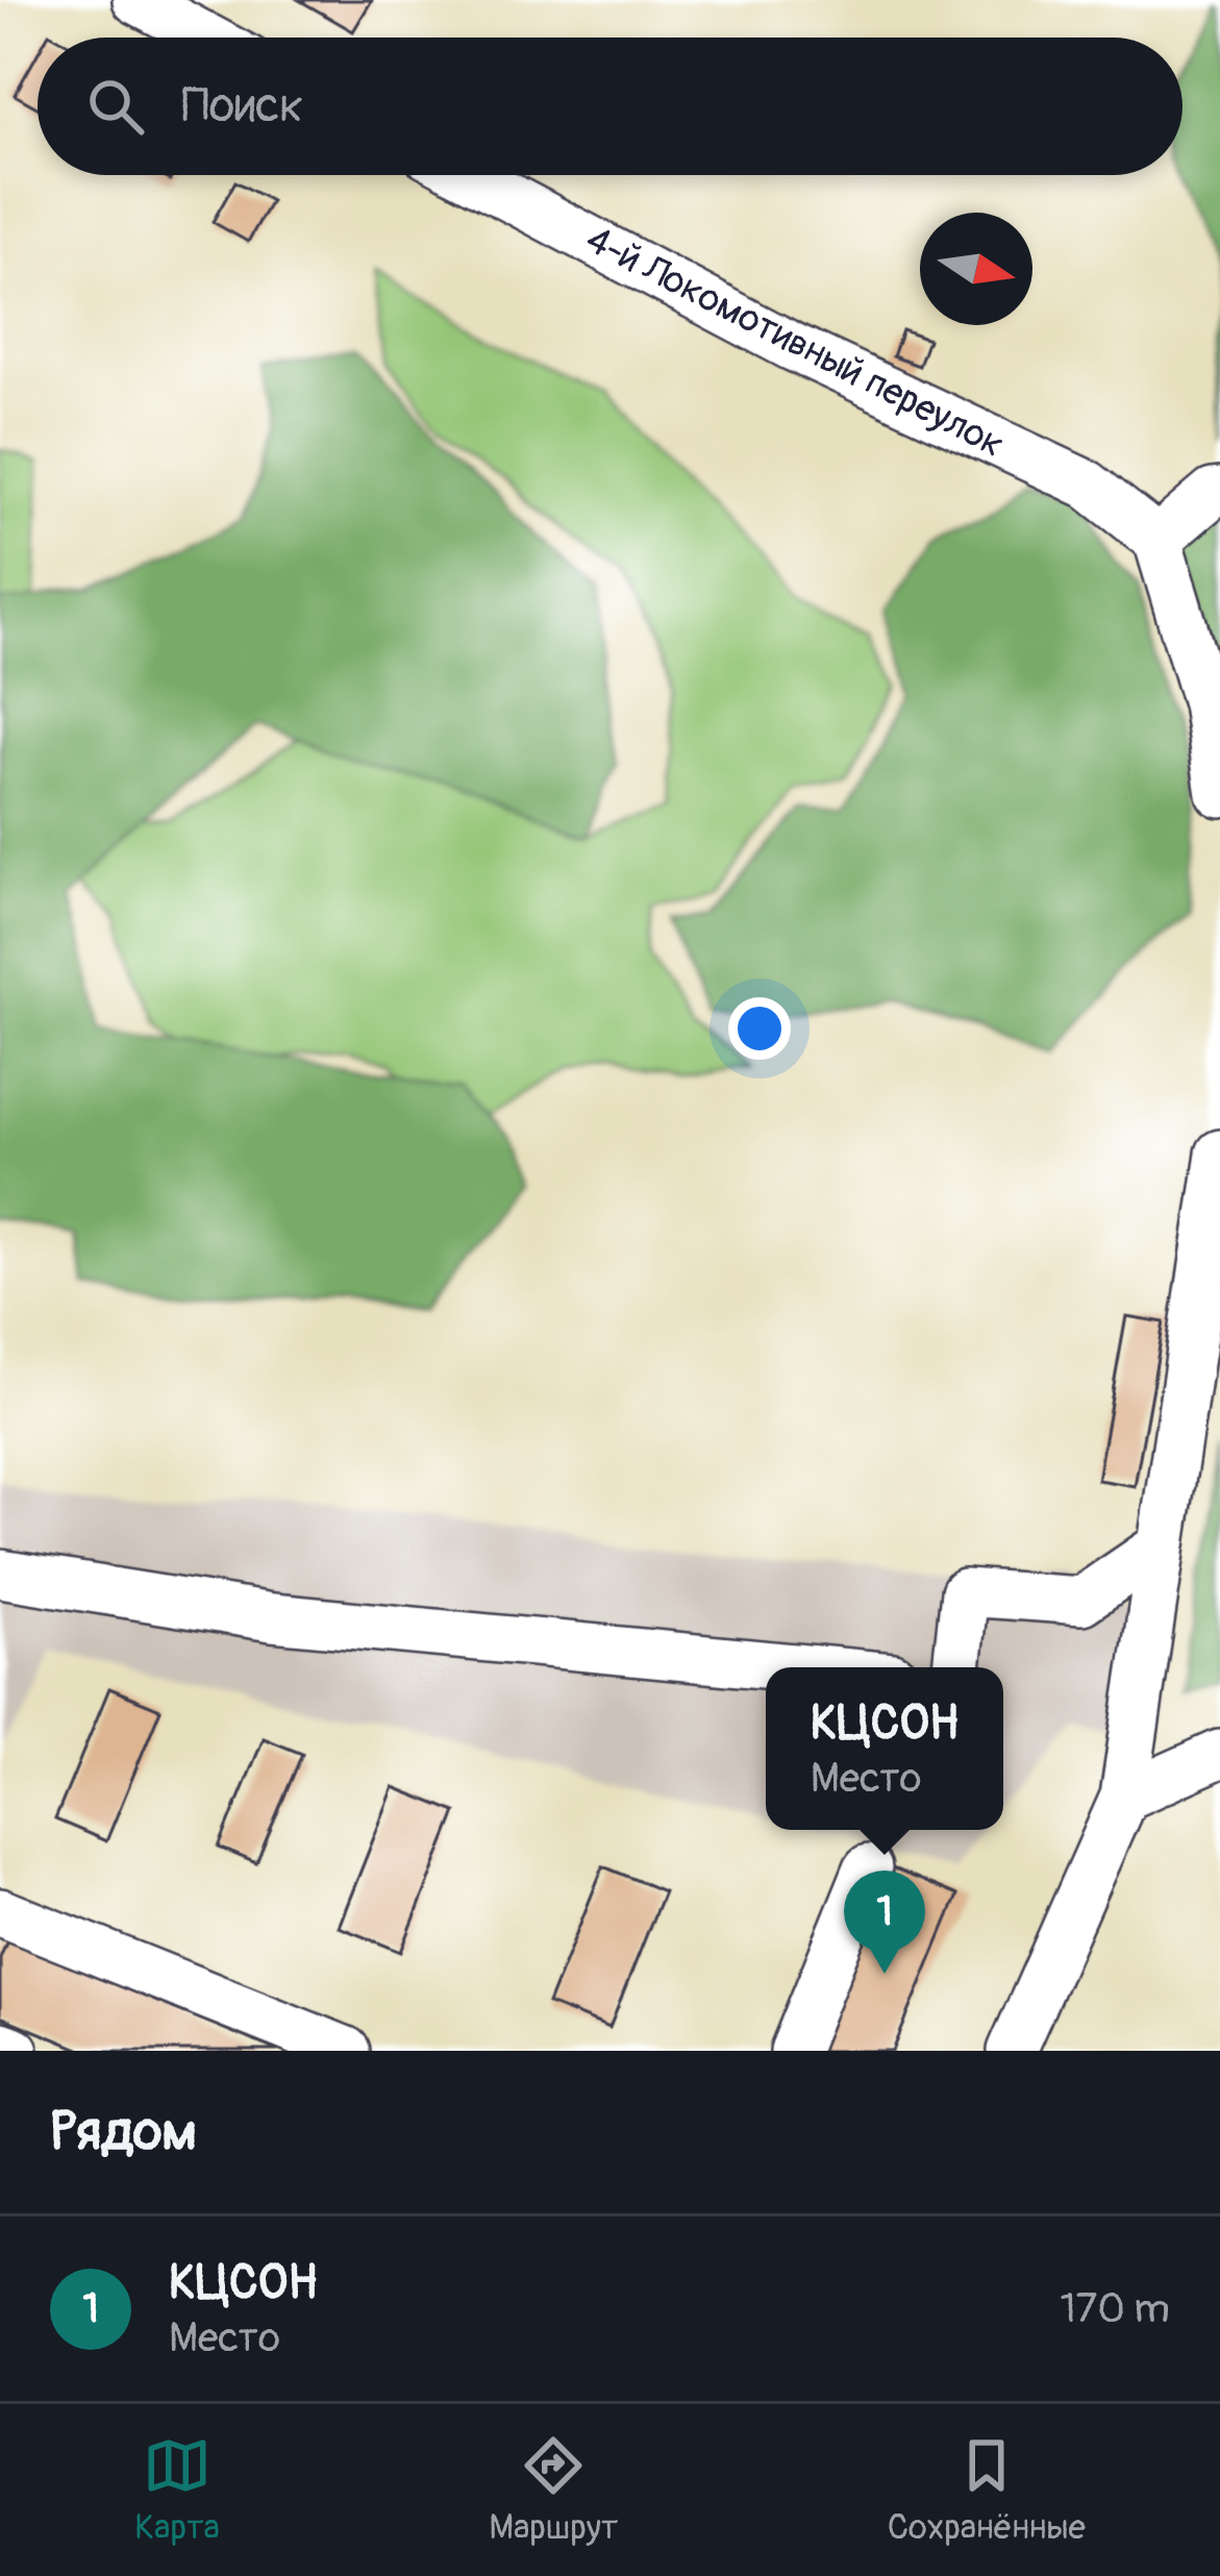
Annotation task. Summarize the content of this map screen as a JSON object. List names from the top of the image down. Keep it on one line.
{"streets":{"street":["4-й Локомотивный переулок"]},"north":"right","page":{"search":"Поиск","popup":["КЦСОН","Место"],"pins":"1","heading":"Рядом","list":[{"mark":"1","name":"КЦСОН","note":"Место","value":"170 m"}],"nav":["Карта","Маршрут","Сохранённые"]}}
